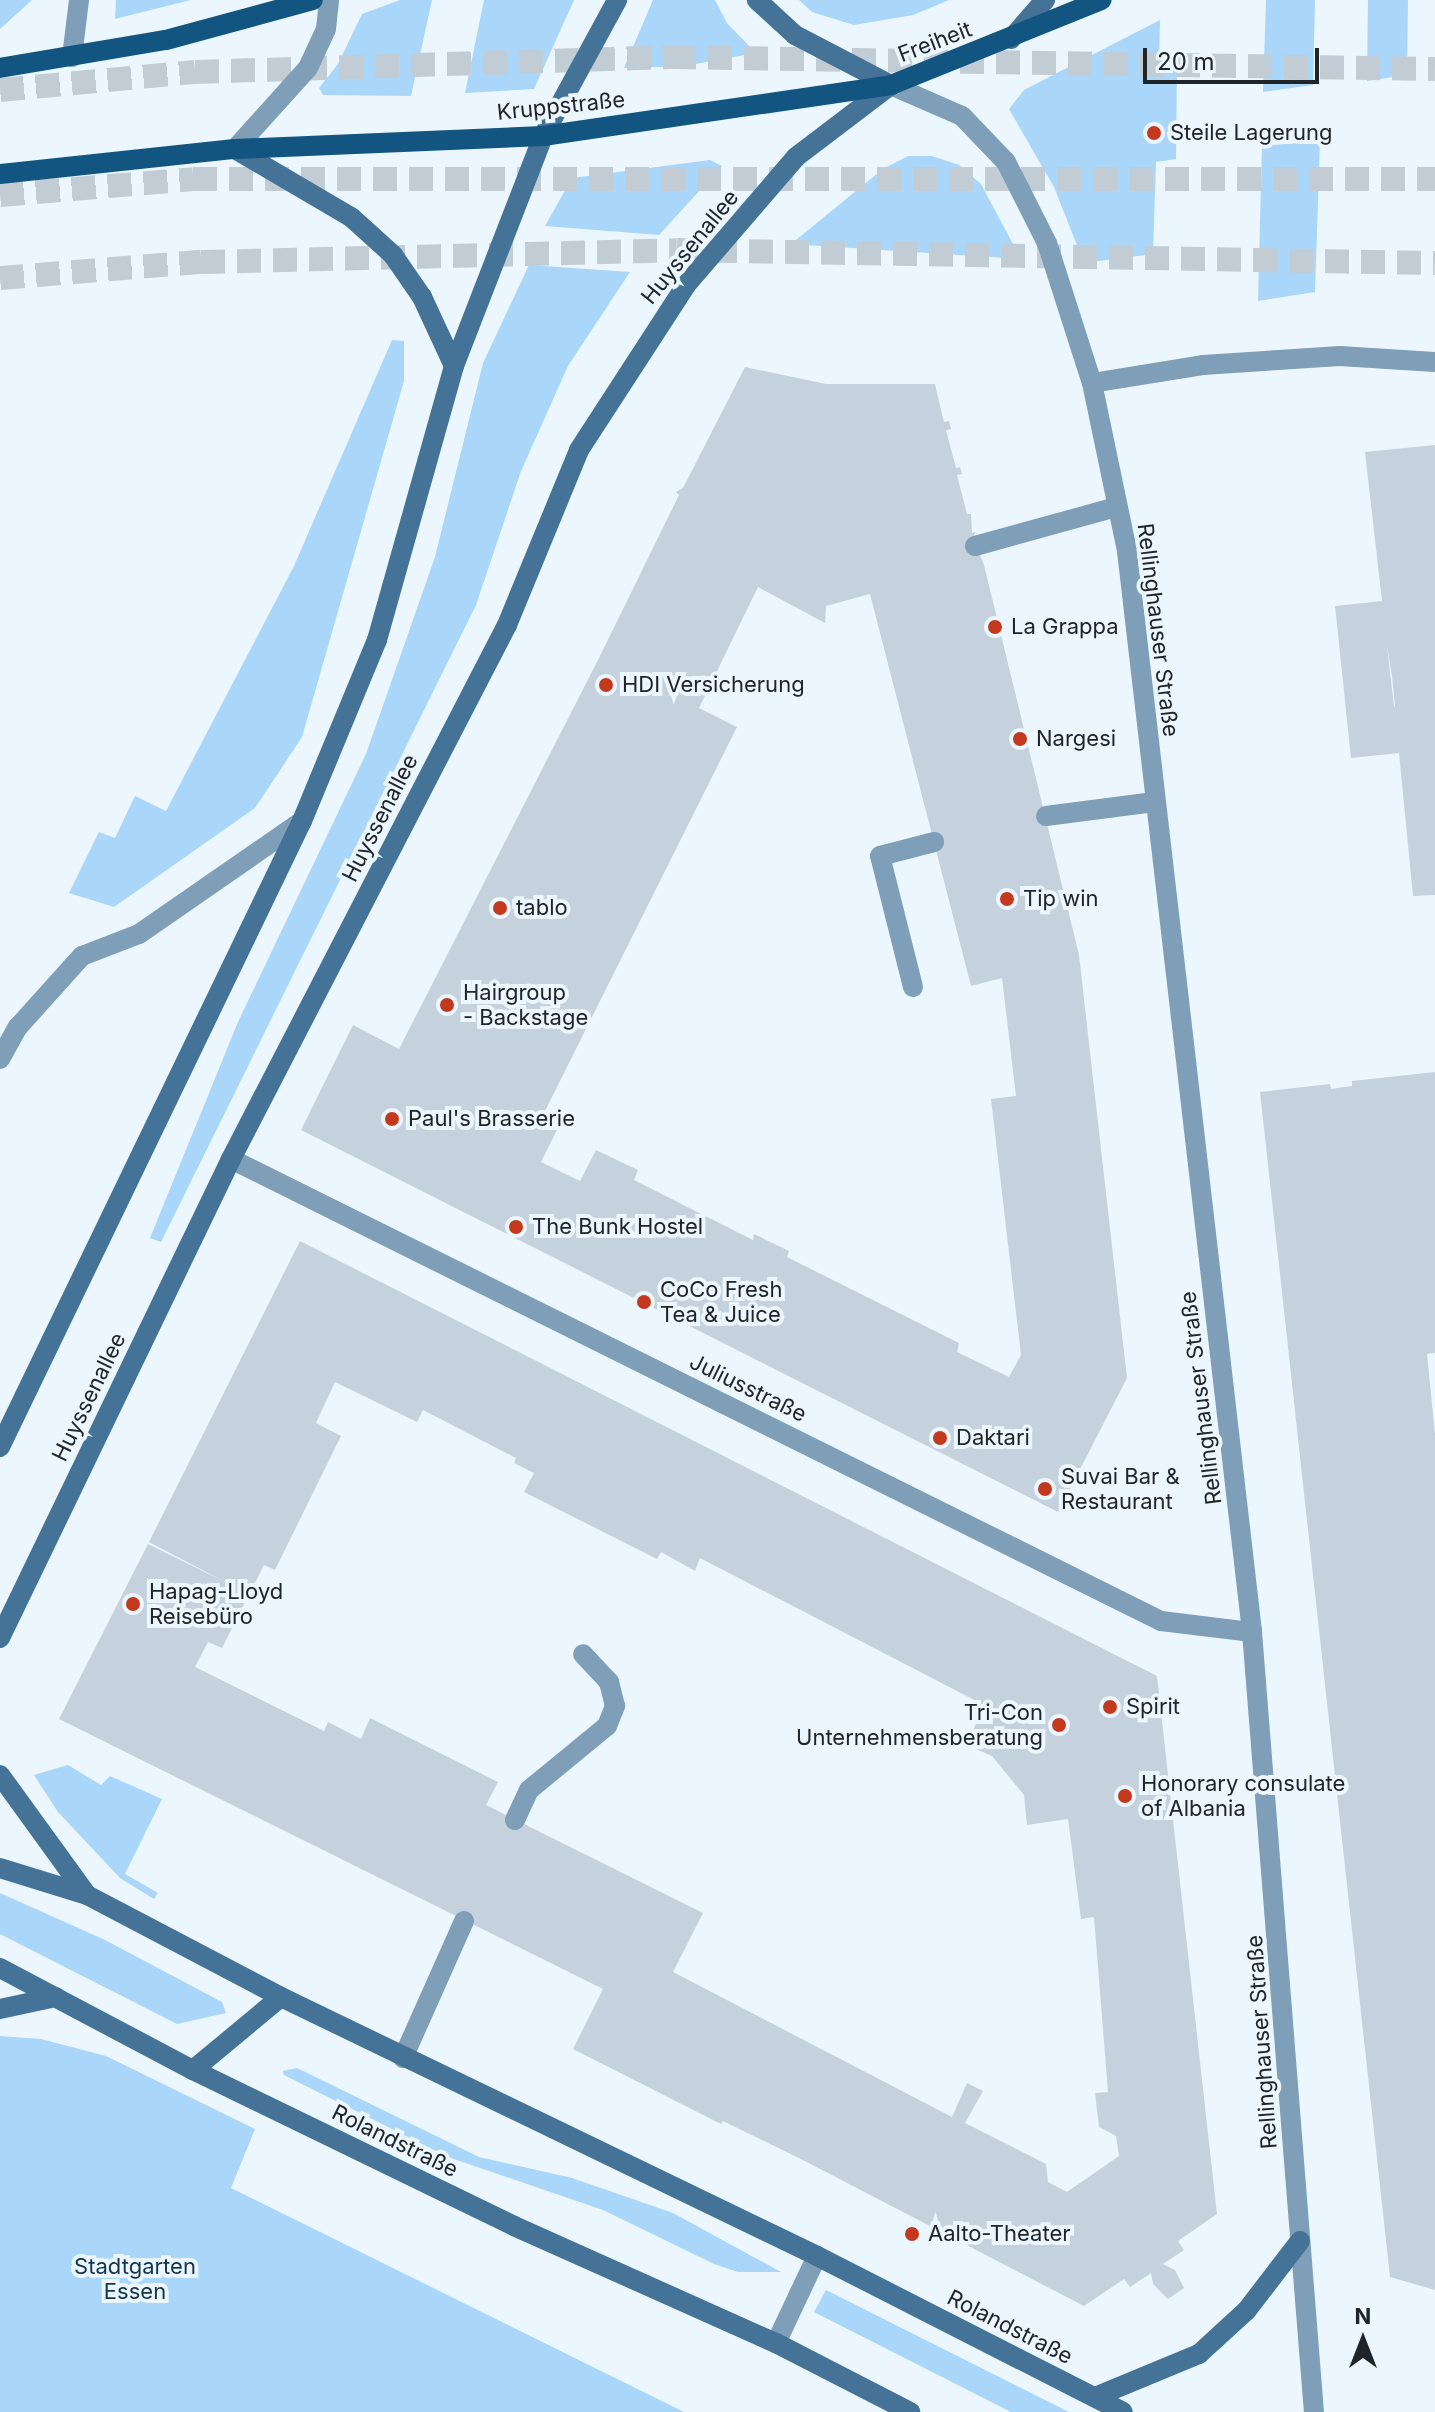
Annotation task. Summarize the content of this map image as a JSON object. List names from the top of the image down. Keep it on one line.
{"streets":{"main road":["Freiheit","Kruppstraße"],"street":["Huyssenallee","Rellinghauser Straße","Juliusstraße","Rolandstraße"]},"crossings":[["Freiheit","Kruppstraße"],["Freiheit","Huyssenallee"],["Freiheit","Rellinghauser Straße"],["Kruppstraße","Huyssenallee"],["Kruppstraße","Rellinghauser Straße"],["Huyssenallee","Rellinghauser Straße"],["Huyssenallee","Juliusstraße"],["Rellinghauser Straße","Juliusstraße"]],"parks":["Stadtgarten Essen"],"places":["Steile Lagerung","La Grappa","HDI Versicherung","Nargesi","Tip win","tablo","Hairgroup - Backstage","Paul's Brasserie","The Bunk Hostel","CoCo Fresh Tea & Juice","Daktari","Suvai Bar & Restaurant","Hapag-Lloyd Reisebüro","Spirit","Tri-Con Unternehmensberatung","Honorary consulate of Albania","Aalto-Theater"],"scale_bar":"20 m","north":"top"}
